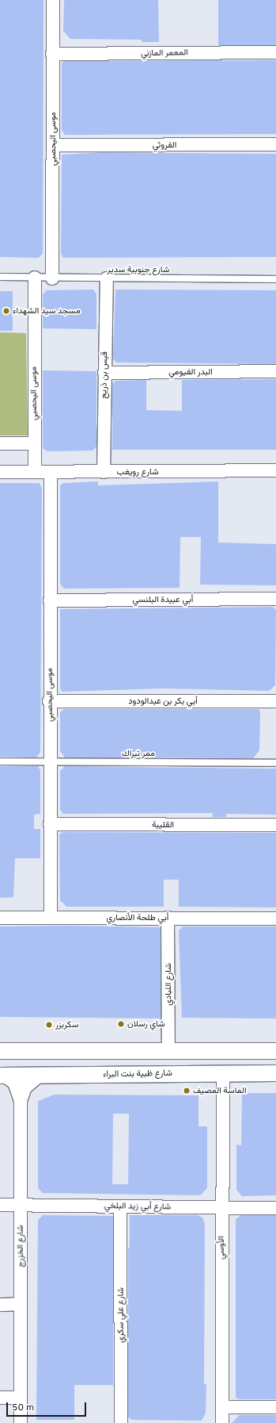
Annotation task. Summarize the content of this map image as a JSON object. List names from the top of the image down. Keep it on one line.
{"streets":{"street":["المعمر المازني","موسى اليحصبي","الفروثي","البدر الفيومي","قيس بن ذريح","شارع رويغب","أبي عبيدة البلنسي","أبي بكر بن عبدالودود","القليبة","أبي طلحة الأنصاري","شارع اللبادي","شارع ظبية بنت البراء","شارع أبي زيد البلخي","شارع الخزرج","الأوسي","شارع علي سكري"],"lane":["شارع جنوبية سدير","ممر تبراك"]},"crossings":[["المعمر المازني","موسى اليحصبي"],["موسى اليحصبي","الفروثي"],["موسى اليحصبي","شارع جنوبية سدير"],["موسى اليحصبي","شارع رويغب"],["موسى اليحصبي","أبي عبيدة البلنسي"],["موسى اليحصبي","أبي بكر بن عبدالودود"],["موسى اليحصبي","ممر تبراك"],["موسى اليحصبي","القليبة"],["موسى اليحصبي","أبي طلحة الأنصاري"],["شارع جنوبية سدير","قيس بن ذريح"],["البدر الفيومي","قيس بن ذريح"],["قيس بن ذريح","شارع رويغب"],["أبي طلحة الأنصاري","شارع اللبادي"],["شارع ظبية بنت البراء","شارع الخزرج"],["شارع ظبية بنت البراء","الأوسي"],["شارع أبي زيد البلخي","شارع الخزرج"],["شارع أبي زيد البلخي","الأوسي"],["شارع أبي زيد البلخي","شارع علي سكري"]],"places":["مسجد سيد الشهداء","شاي رسلان","سكربزر","الماسة المصيف"],"scale_bar":"50 m"}
